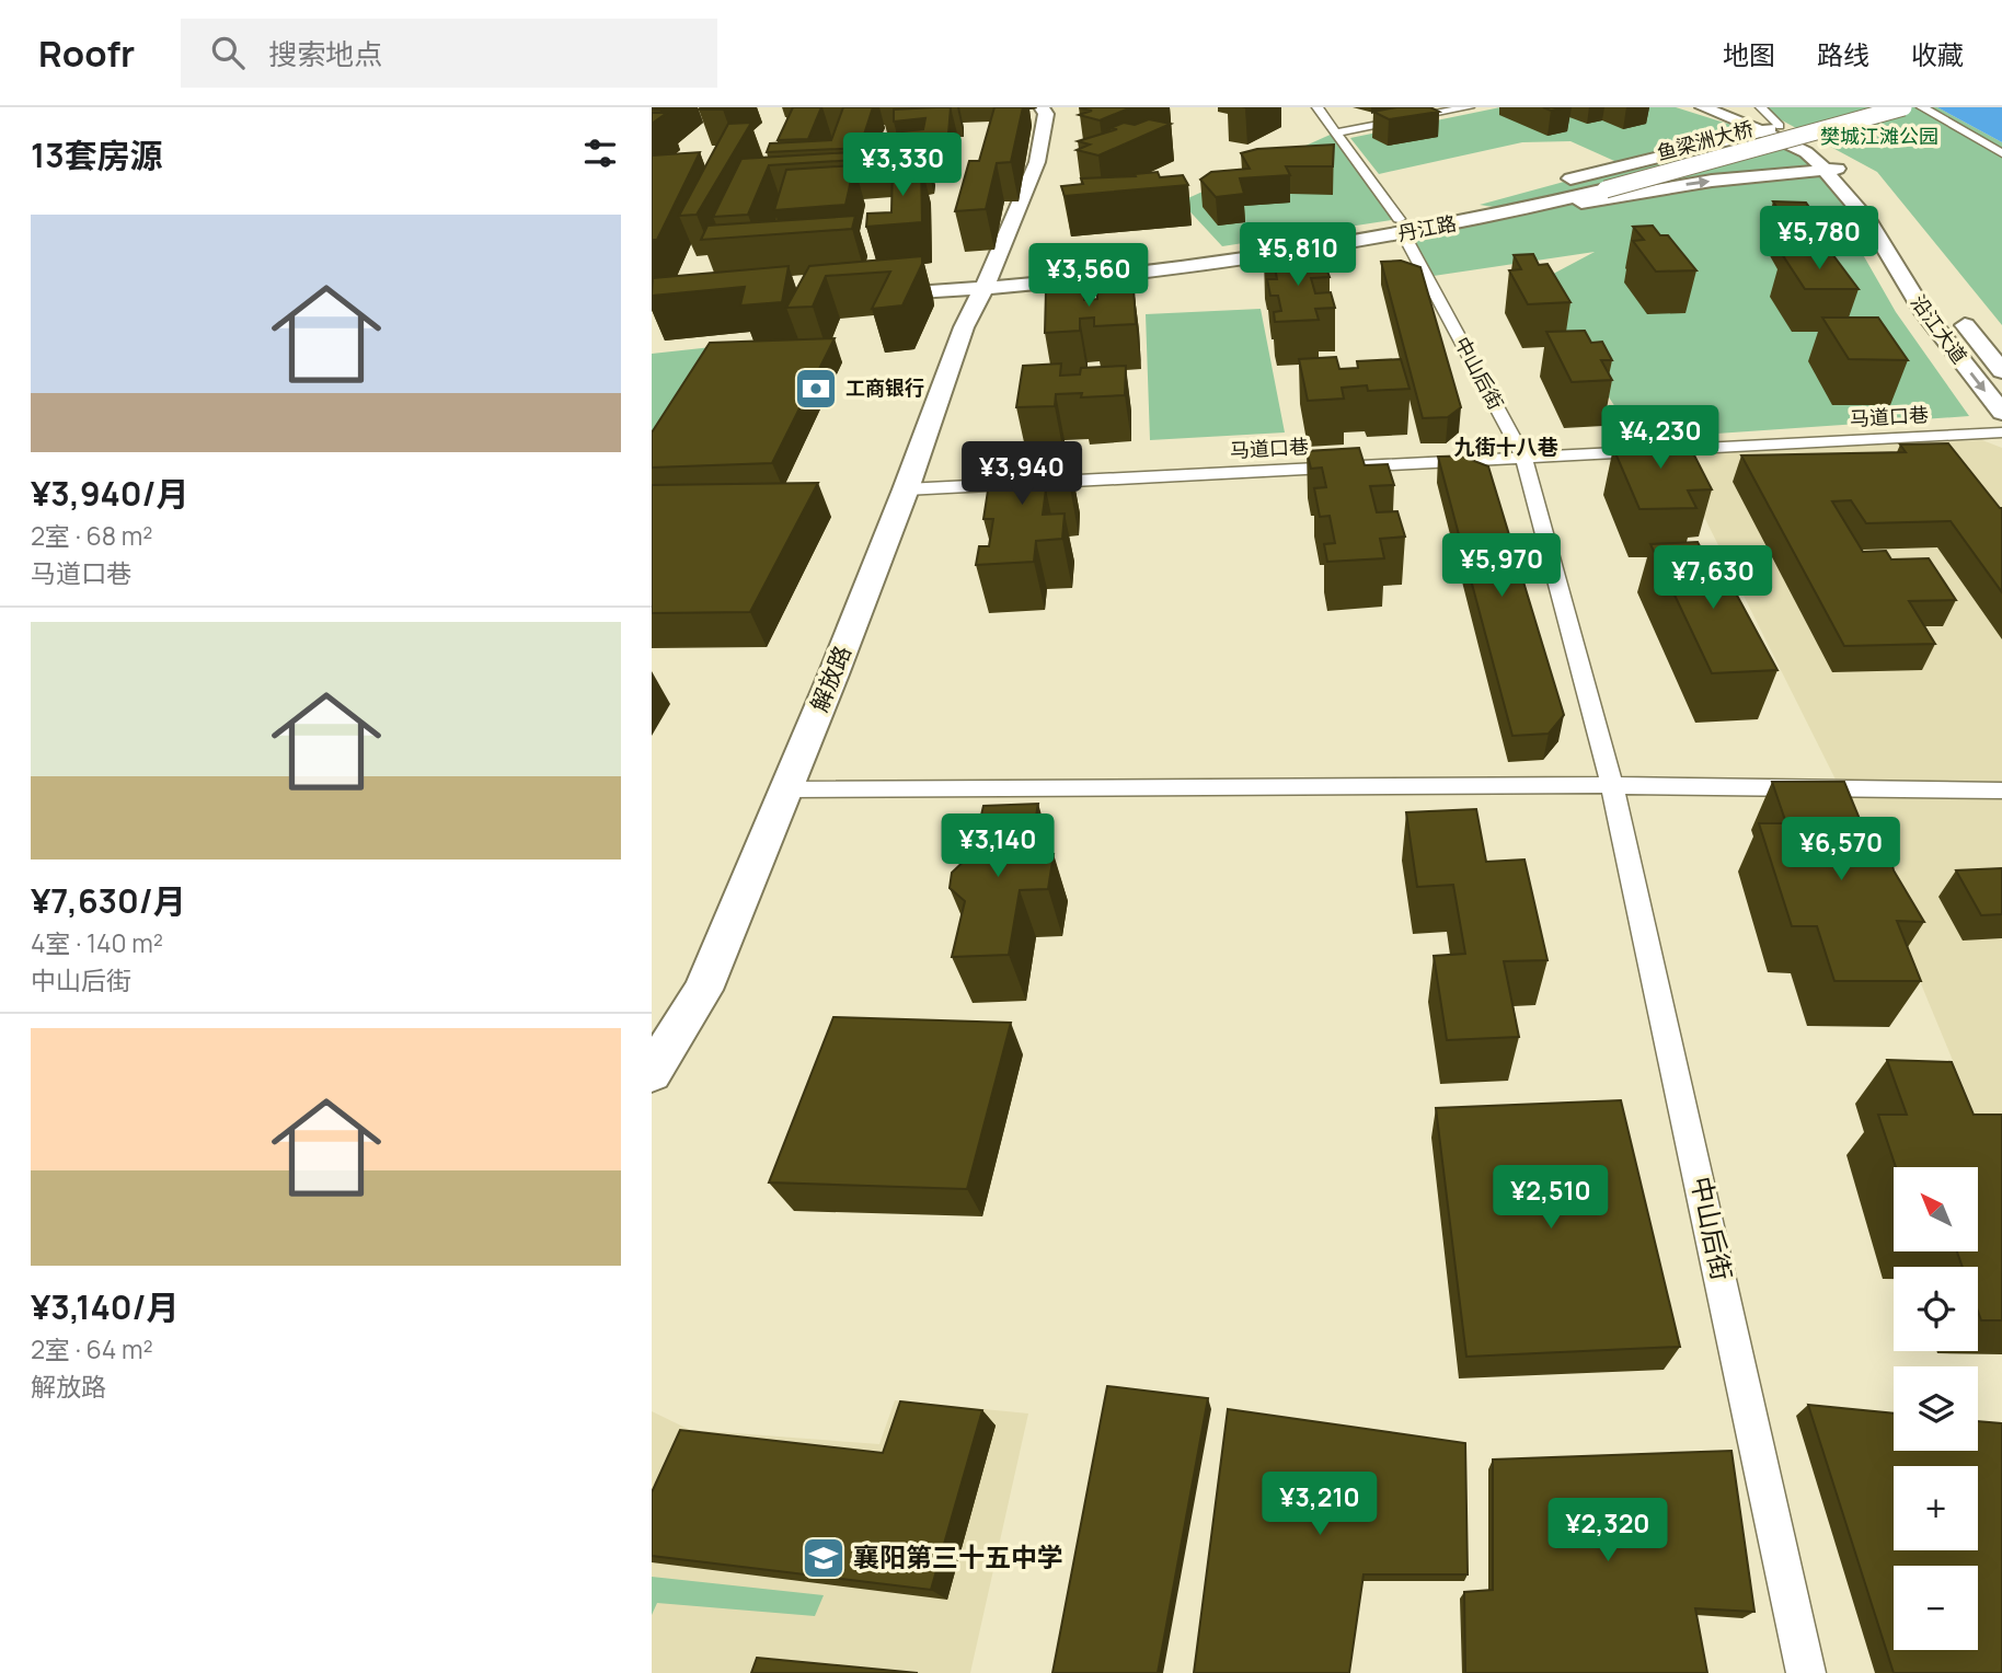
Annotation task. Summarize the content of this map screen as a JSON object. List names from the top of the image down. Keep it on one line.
{"streets":{"main road":["鱼梁洲大桥","丹江路","沿江大道","解放路"],"street":["中山后街","马道口巷"]},"crossings":[["鱼梁洲大桥","丹江路"],["丹江路","中山后街"],["丹江路","解放路"],["中山后街","马道口巷"],["马道口巷","解放路"]],"districts":["九街十八巷"],"parks":["樊城江滩公园"],"places":{"bank":["工商银行"],"school or university":["襄阳第三十五中学"]},"north":"top left","page":{"header":"Roofr","search":"搜索地点","nav":["地图","路线","收藏"],"heading":"13套房源","price":["¥3,330","¥5,780","¥5,810","¥3,560","¥4,230","¥3,940","¥5,970","¥7,630","¥3,140","¥6,570","¥2,510","¥3,210","¥2,320"],"list":[{"name":"¥3,940/月","note":"2室 · 68 m² · 马道口巷"},{"name":"¥7,630/月","note":"4室 · 140 m² · 中山后街"},{"name":"¥3,140/月","note":"2室 · 64 m² · 解放路"}],"map_buttons":["+","−"]}}
